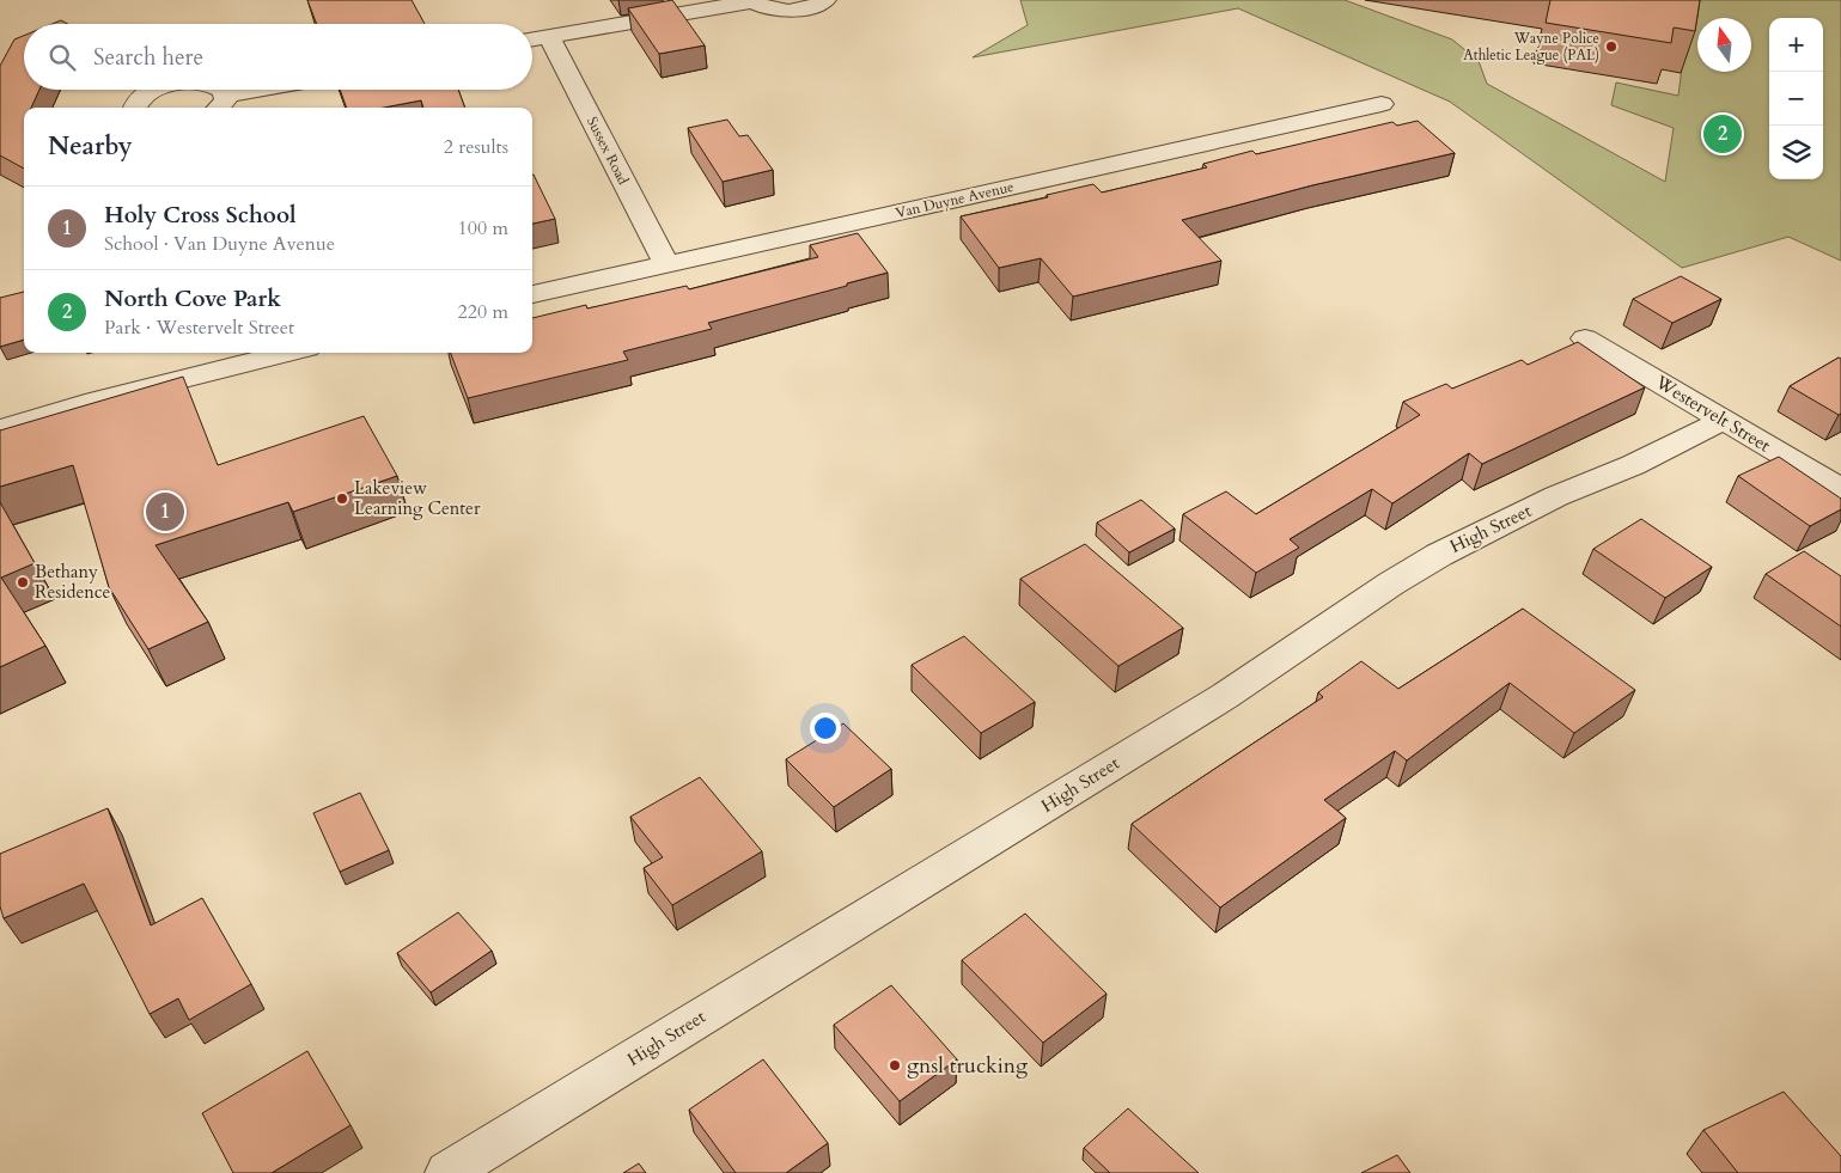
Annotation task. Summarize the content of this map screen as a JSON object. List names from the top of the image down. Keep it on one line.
{"streets":{"street":["Sussex Road","Van Duyne Avenue","Westervelt Street","High Street"]},"crossings":[["Sussex Road","Van Duyne Avenue"],["Westervelt Street","High Street"]],"places":["Wayne Police Athletic League (PAL)","Lakeview Learning Center","Bethany Residence","gnsl trucking"],"north":"top","page":{"map_buttons":["+","−"],"search":"Search here","heading":["Nearby","2 results"],"pins":["2","1"],"list":[{"mark":"1","name":"Holy Cross School","note":"School · Van Duyne Avenue","value":"100 m"},{"mark":"2","name":"North Cove Park","note":"Park · Westervelt Street","value":"220 m"}]}}
